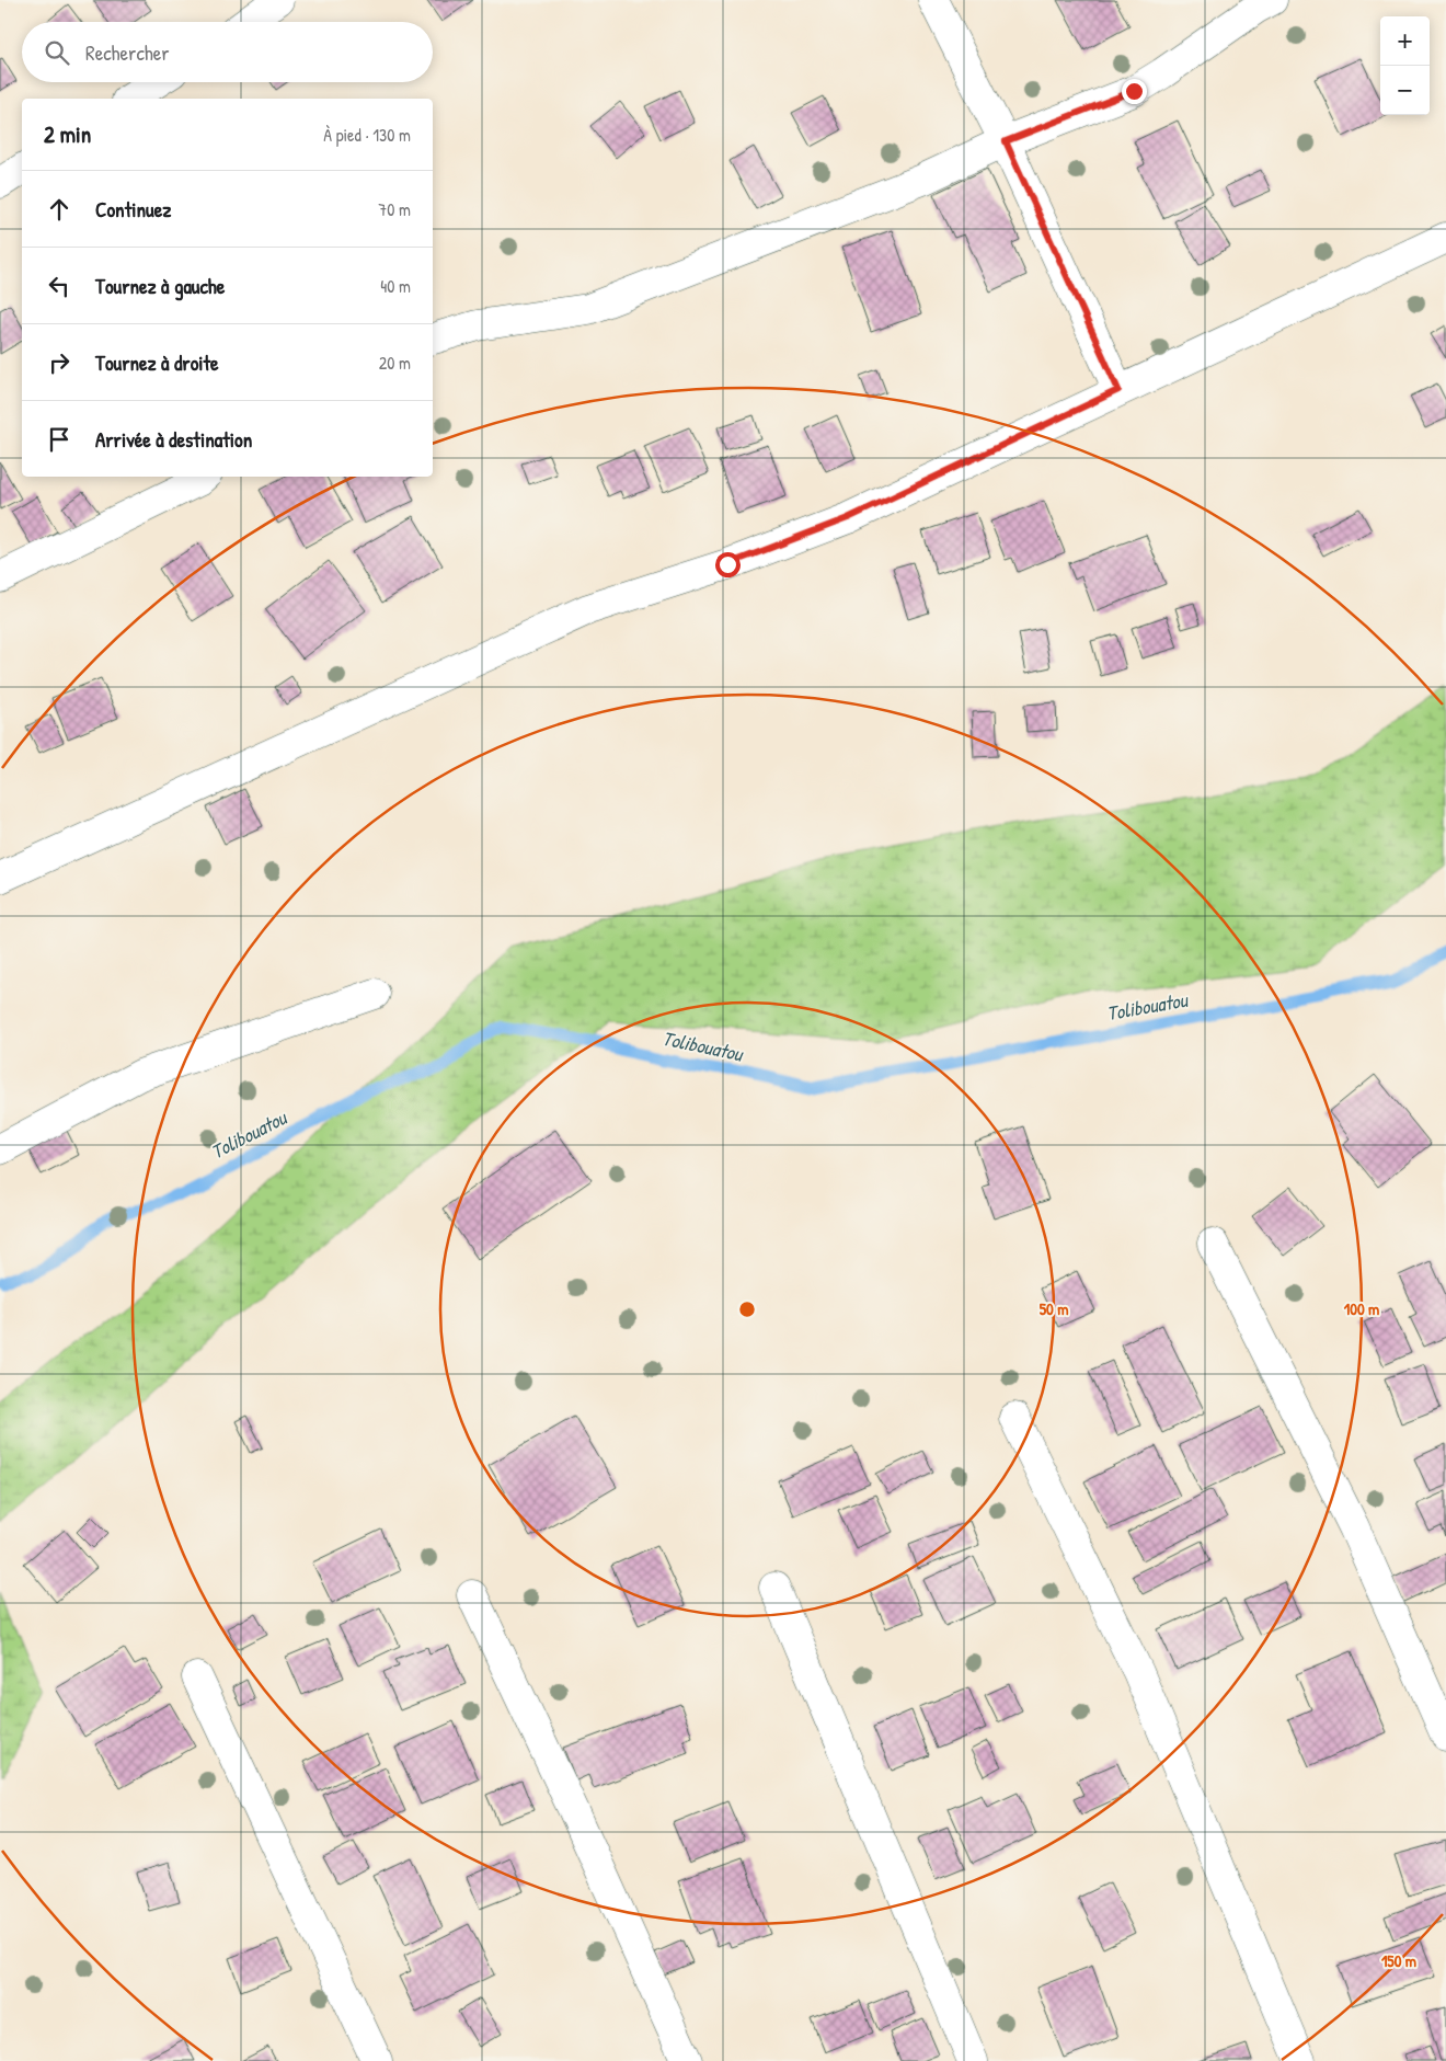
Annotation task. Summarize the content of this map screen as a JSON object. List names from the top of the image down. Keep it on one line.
{"water":["Tolibouatou"],"page":{"map_buttons":["+","−"],"search":"Rechercher","heading":["2 min","À pied · 130 m"],"list":[["Continuez","70 m"],["Tournez à gauche","40 m"],["Tournez à droite","20 m"],"Arrivée à destination"]},"rings":["50 m","100 m","150 m"]}
